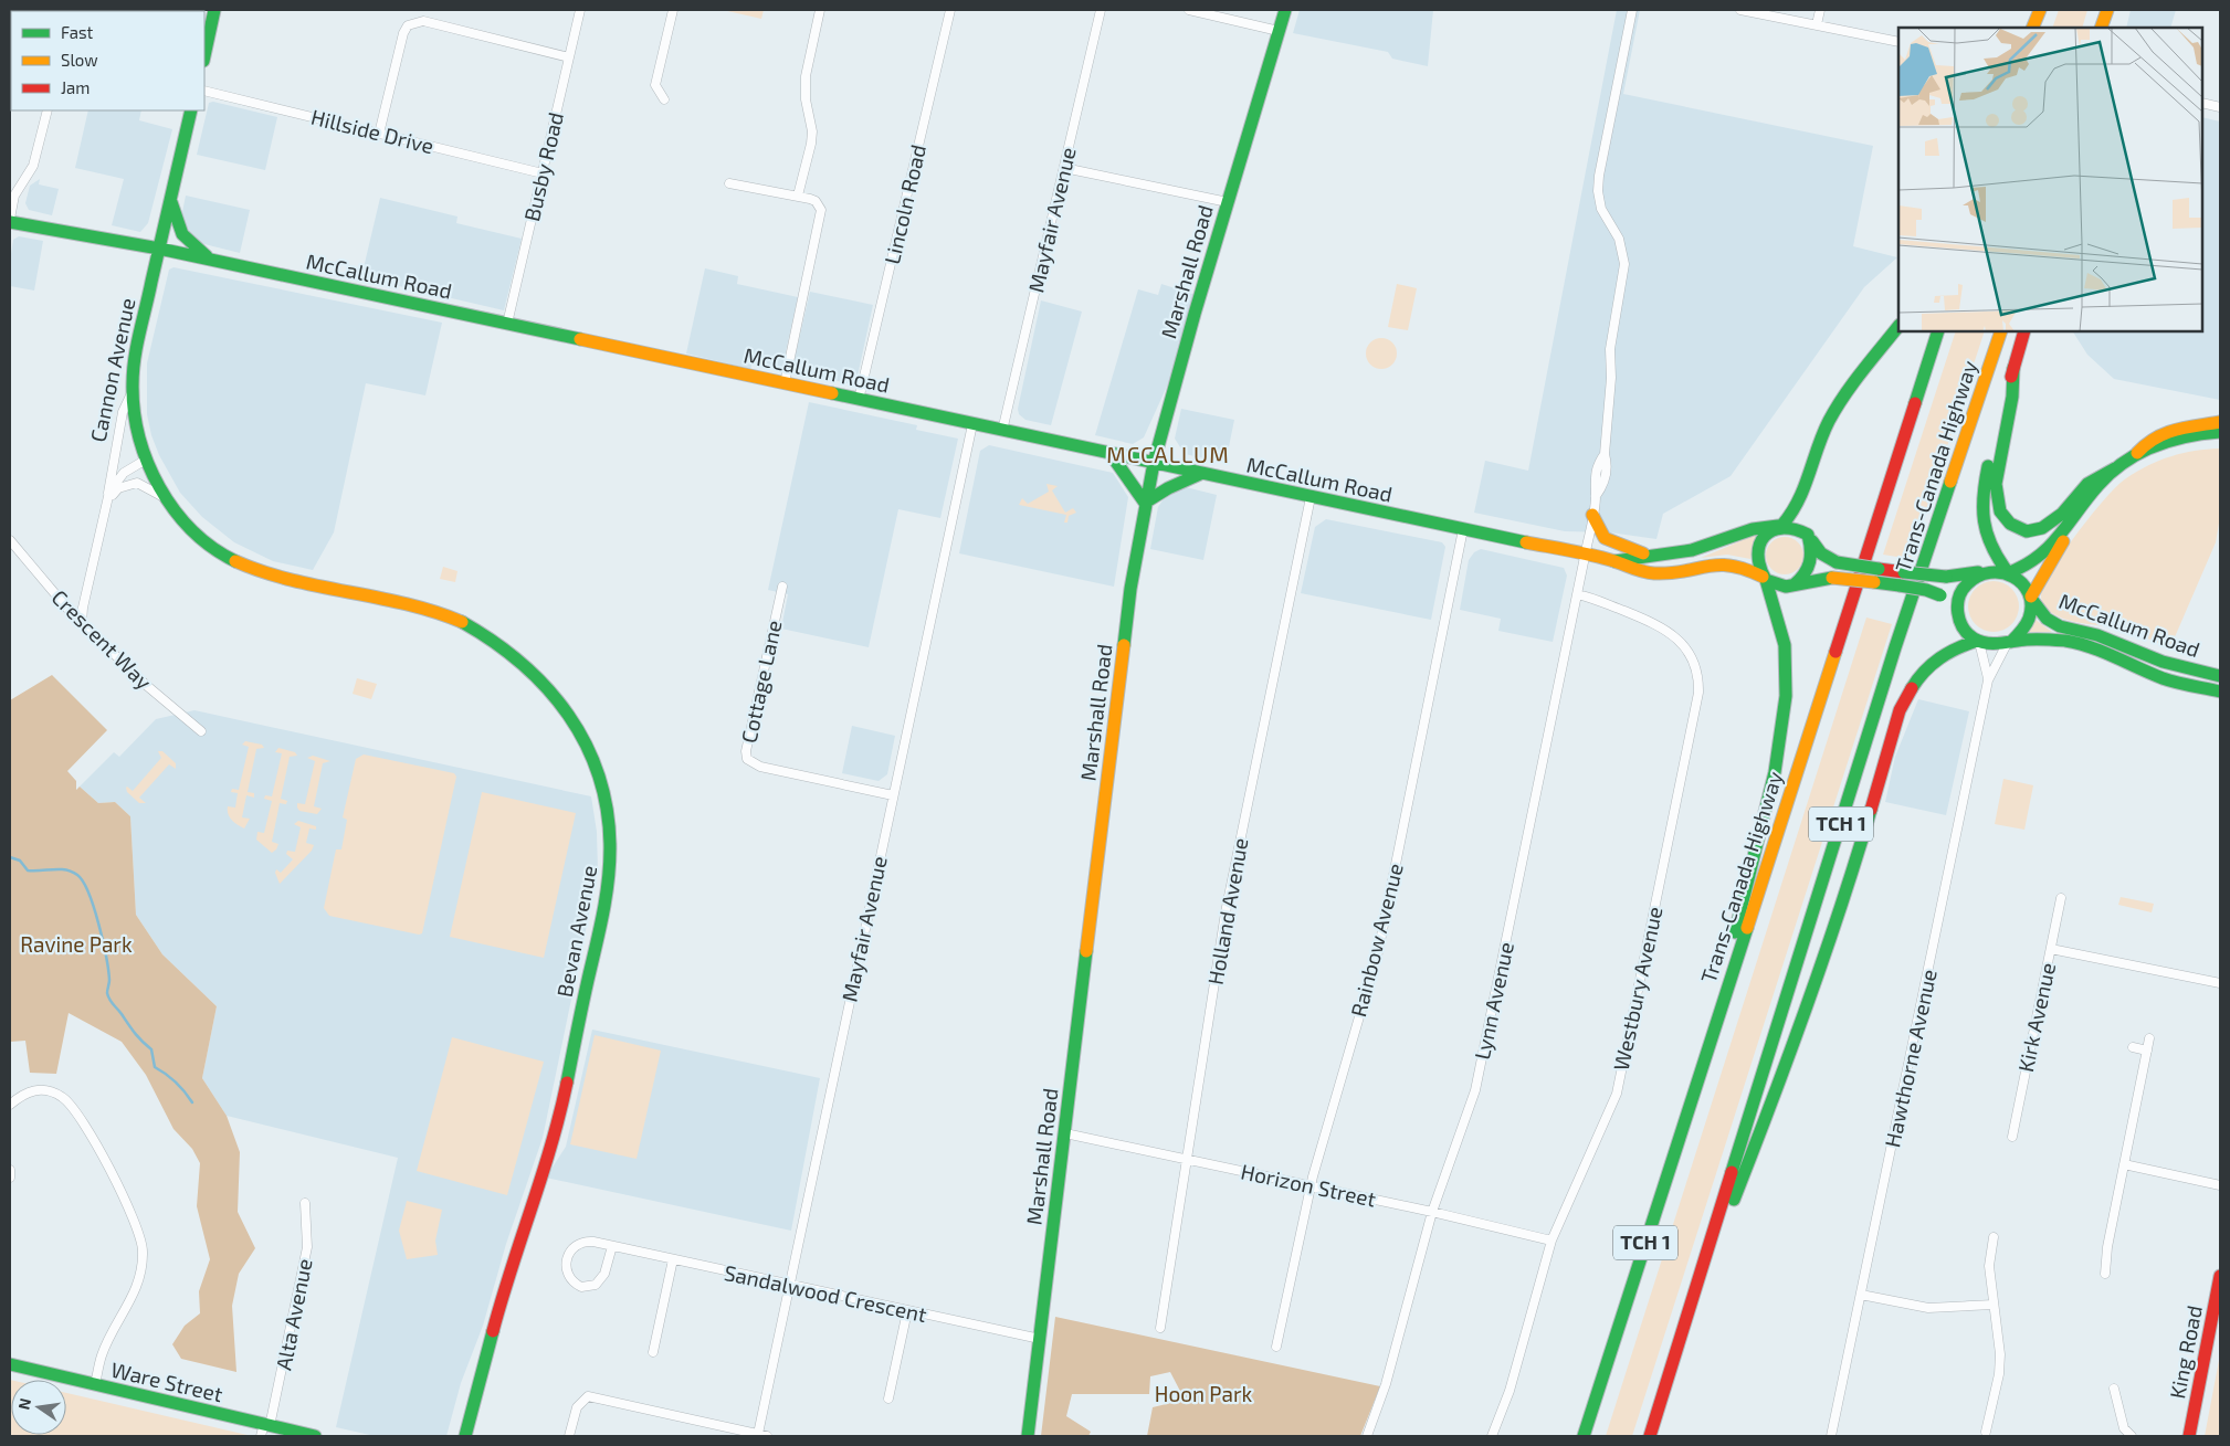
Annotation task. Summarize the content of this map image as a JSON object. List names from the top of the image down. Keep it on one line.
{"streets":{"main road":["Marshall Road","McCallum Road","Cannon Avenue","Trans-Canada Highway","TCH 1","Bevan Avenue","King Road","Ware Street"],"street":["Hillside Drive","Busby Road","Lincoln Road","Mayfair Avenue","Crescent Way","Cottage Lane","Holland Avenue","Rainbow Avenue","Westbury Avenue","Lynn Avenue","Kirk Avenue","Hawthorne Avenue","Horizon Street","Sandalwood Crescent","Alta Avenue"]},"crossings":[["Hillside Drive","Busby Road"],["Busby Road","McCallum Road"],["Lincoln Road","McCallum Road"],["Mayfair Avenue","McCallum Road"],["Mayfair Avenue","Cottage Lane"],["Mayfair Avenue","Sandalwood Crescent"],["Marshall Road","McCallum Road"],["Marshall Road","Horizon Street"],["Marshall Road","Sandalwood Crescent"],["McCallum Road","Cannon Avenue"],["McCallum Road","Holland Avenue"],["McCallum Road","Rainbow Avenue"],["McCallum Road","Lynn Avenue"],["McCallum Road","Hawthorne Avenue"],["Cannon Avenue","Crescent Way"],["Cannon Avenue","Bevan Avenue"],["Holland Avenue","Horizon Street"],["Rainbow Avenue","Horizon Street"],["Westbury Avenue","Lynn Avenue"],["Westbury Avenue","Horizon Street"],["Lynn Avenue","Horizon Street"],["Alta Avenue","Ware Street"]],"districts":["MCCALLUM"],"parks":["Ravine Park","Hoon Park"],"legend":["Fast","Slow","Jam"],"north":"left"}
